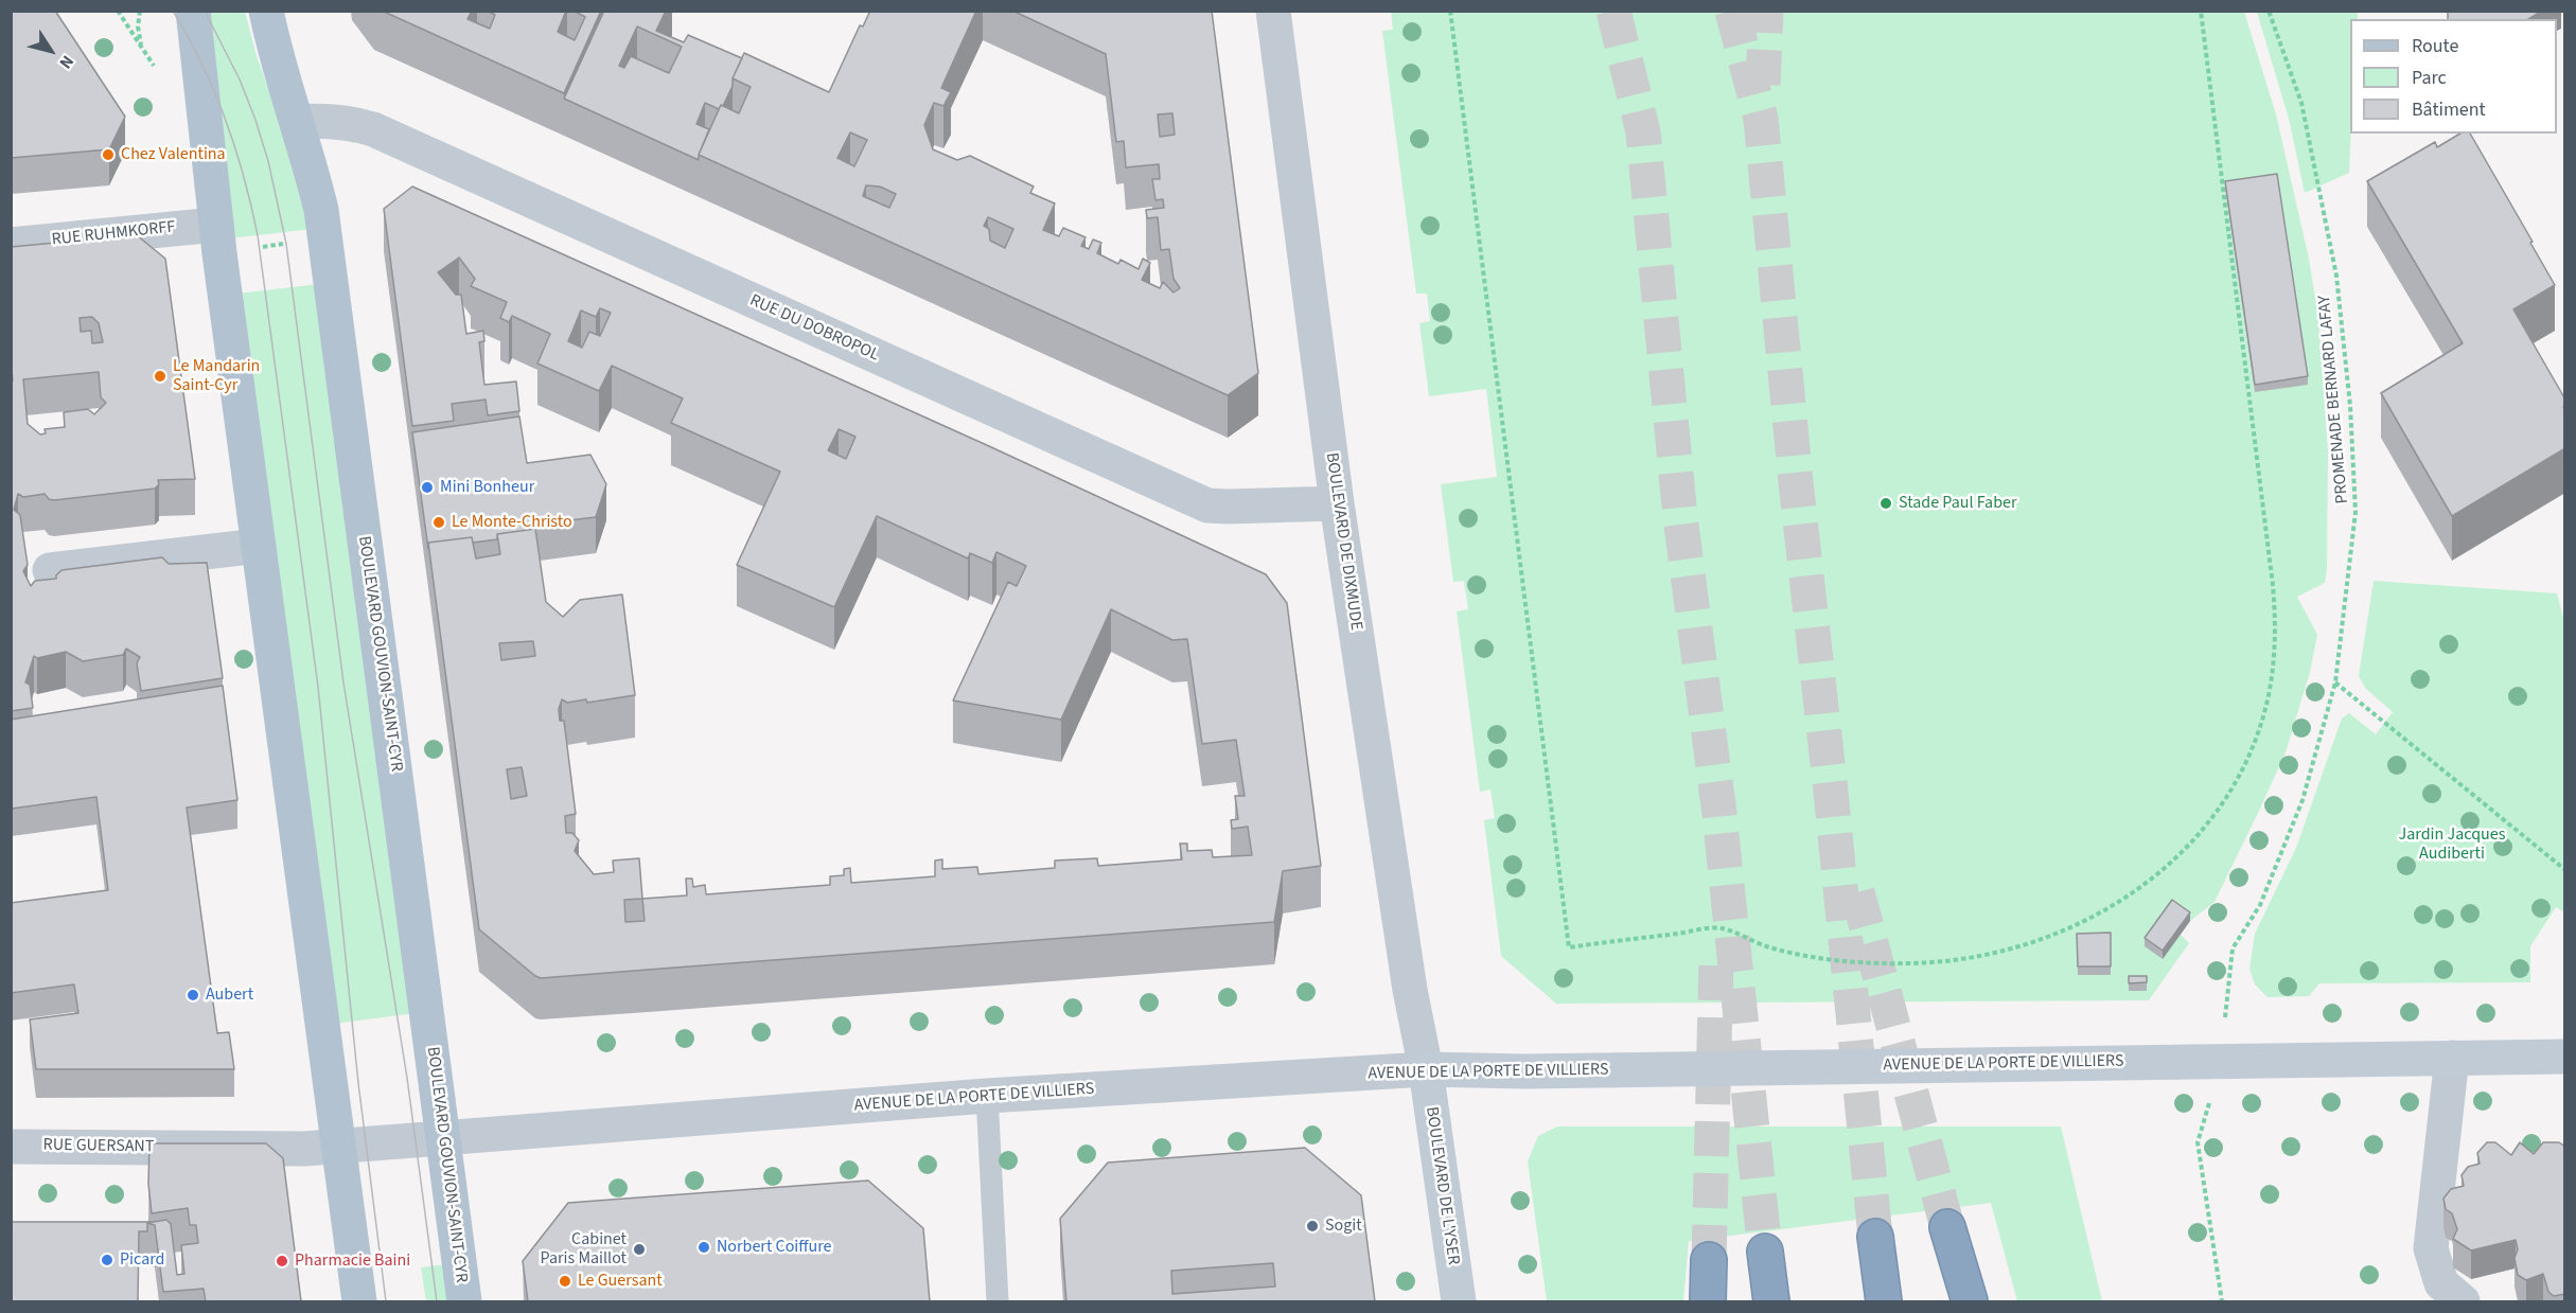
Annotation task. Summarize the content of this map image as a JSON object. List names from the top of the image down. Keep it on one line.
{"streets":{"main road":["BOULEVARD GOUVION-SAINT-CYR"],"street":["RUE RUHMKORFF","RUE DU DOBROPOL","BOULEVARD DE DIXMUDE","AVENUE DE LA PORTE DE VILLIERS","RUE GUERSANT","BOULEVARD DE L'YSER"],"path":["PROMENADE BERNARD LAFAY"]},"crossings":[["RUE DU DOBROPOL","BOULEVARD DE DIXMUDE"],["RUE DU DOBROPOL","BOULEVARD GOUVION-SAINT-CYR"],["PROMENADE BERNARD LAFAY","AVENUE DE LA PORTE DE VILLIERS"],["BOULEVARD DE DIXMUDE","AVENUE DE LA PORTE DE VILLIERS"],["BOULEVARD DE DIXMUDE","BOULEVARD DE L'YSER"],["BOULEVARD GOUVION-SAINT-CYR","AVENUE DE LA PORTE DE VILLIERS"],["AVENUE DE LA PORTE DE VILLIERS","RUE GUERSANT"],["AVENUE DE LA PORTE DE VILLIERS","BOULEVARD DE L'YSER"]],"parks":["Jardin Jacques Audiberti"],"places":["Chez Valentina","Le Mandarin Saint-Cyr","Mini Bonheur","Stade Paul Faber","Le Monte-Christo","Aubert","Sogit","Norbert Coiffure","Cabinet Paris Maillot","Picard","Pharmacie Baini","Le Guersant"],"legend":["Route","Parc","Bâtiment"],"north":"bottom right"}
